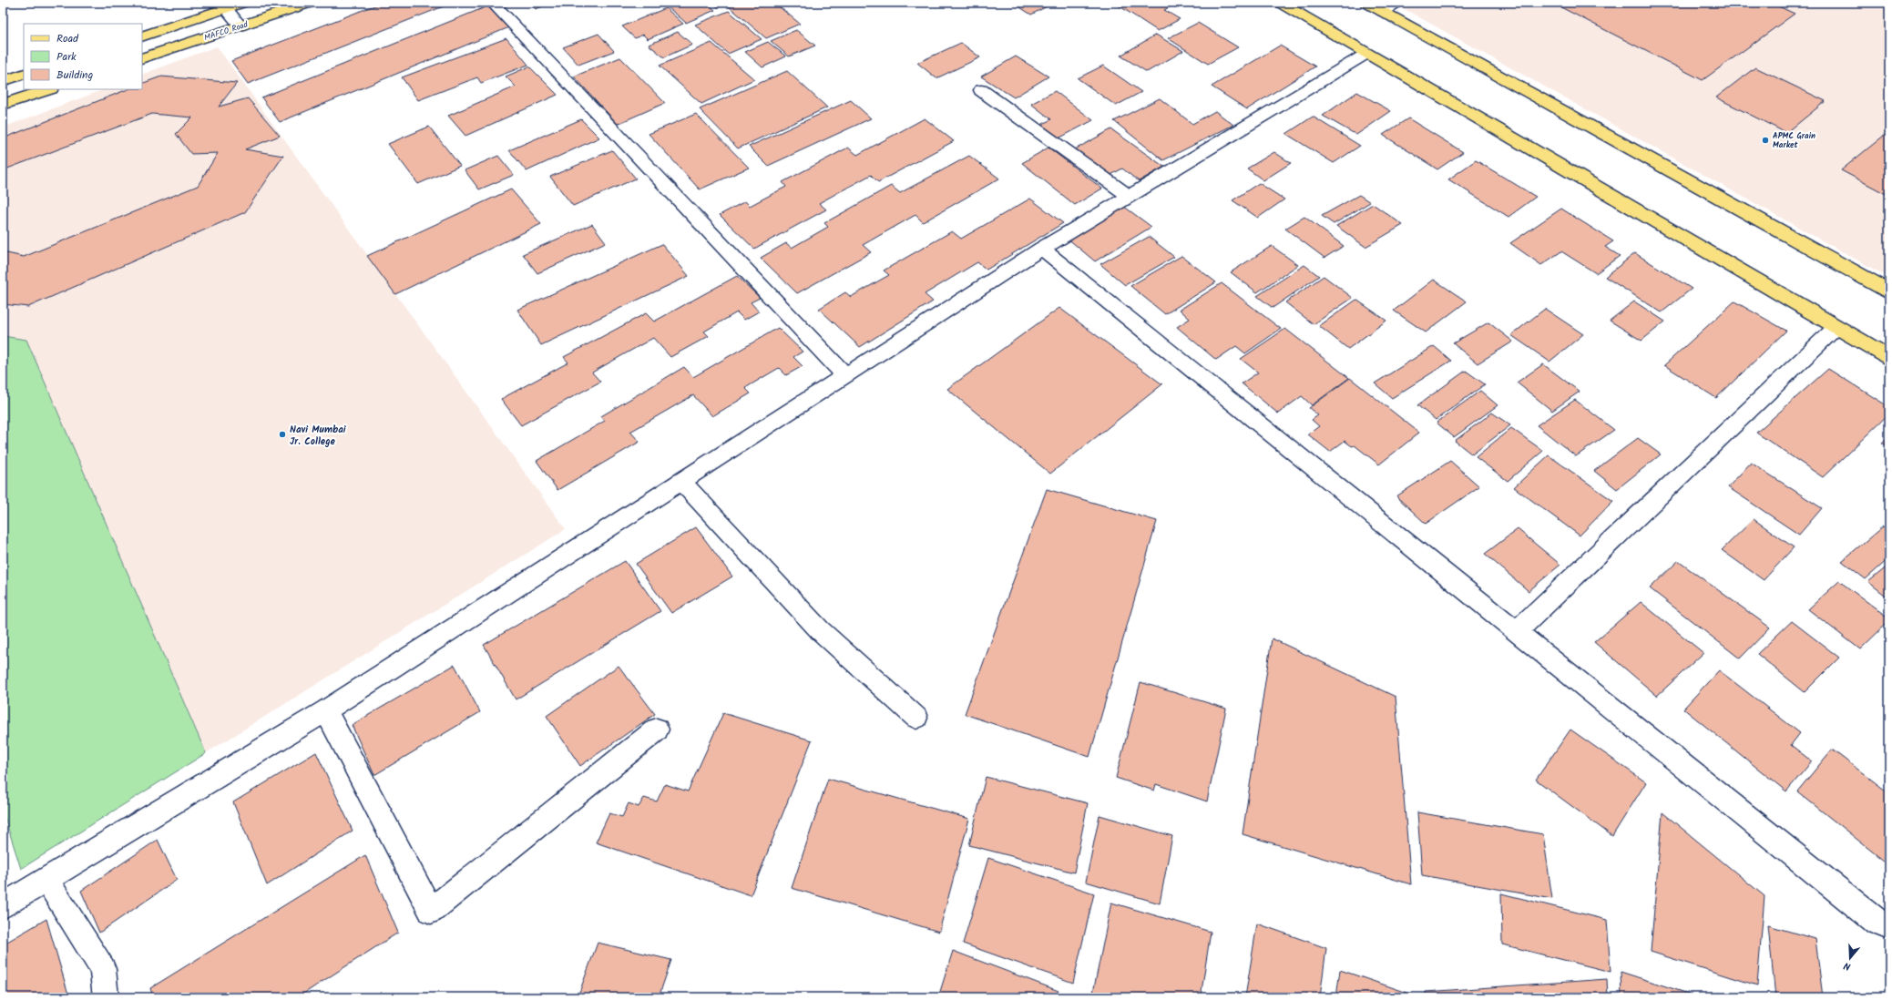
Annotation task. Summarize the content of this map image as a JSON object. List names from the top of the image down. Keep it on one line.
{"streets":{"main road":["MAFCO Road"]},"places":["APMC Grain Market","Navi Mumbai Jr. College"],"legend":["Road","Park","Building"],"north":"bottom"}
